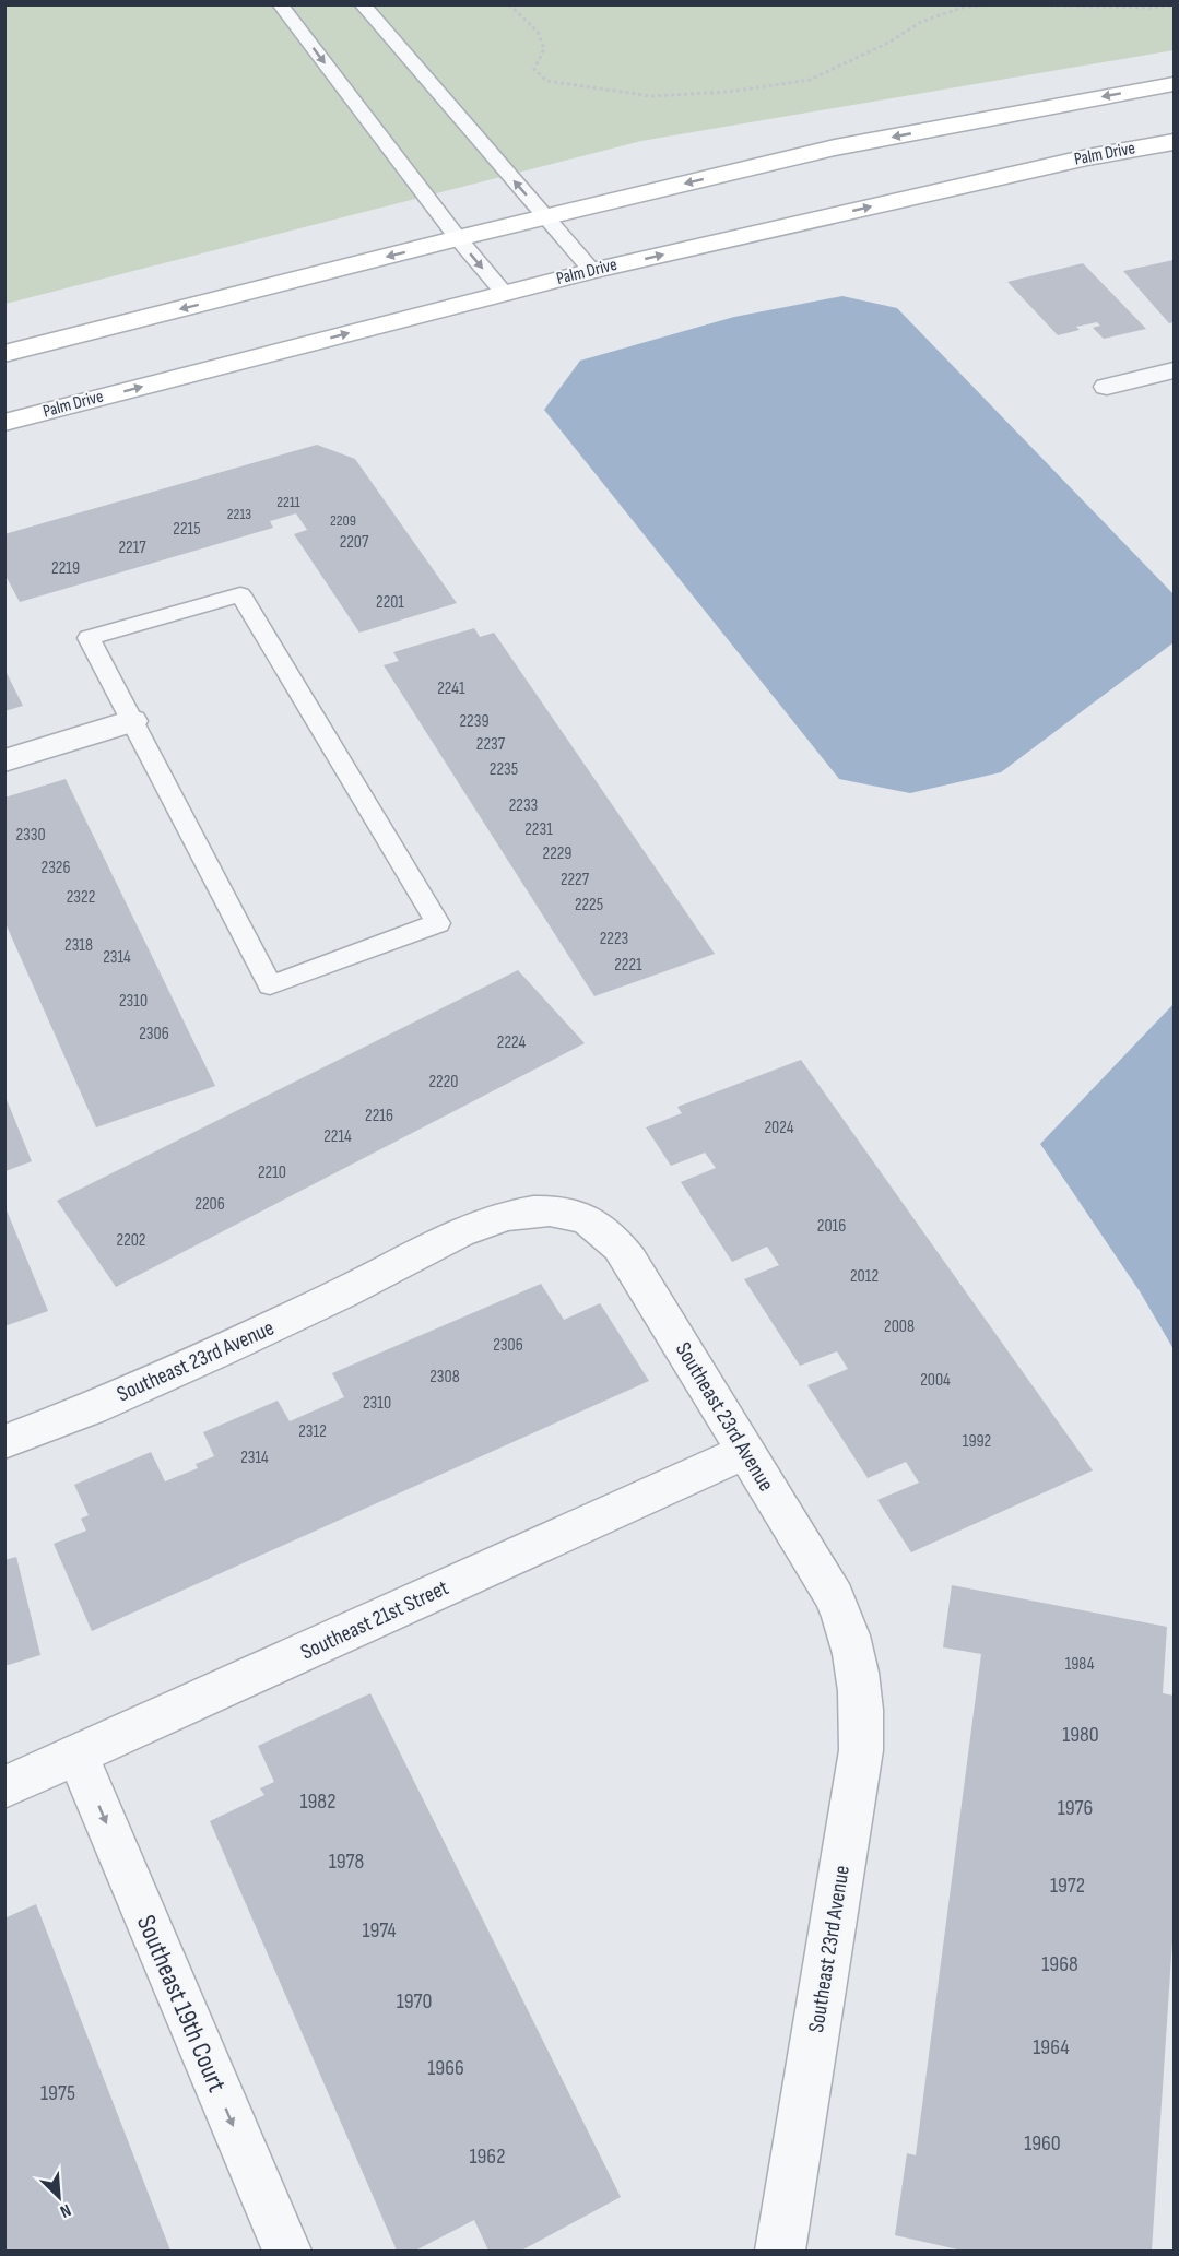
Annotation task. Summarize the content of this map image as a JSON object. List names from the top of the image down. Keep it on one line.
{"streets":{"main road":["Palm Drive"],"street":["Southeast 23rd Avenue","Southeast 21st Street","Southeast 19th Court"]},"crossings":[["Southeast 23rd Avenue","Southeast 21st Street"],["Southeast 21st Street","Southeast 19th Court"]],"one_way":["Southeast 19th Court"],"house_numbers":["2211","2213","2209","2215","2207","2217","2219","2201","2241","2239","2237","2235","2233","2231","2330","2229","2326","2227","2322","2225","2223","2318","2314","2221","2310","2306","2224","2220","2216","2024","2214","2210","2206","2016","2202","2012","2008","2306","2308","2004","2310","2312","1992","2314","1984","1980","1982","1976","1978","1972","1974","1968","1970","1964","1966","1975","1960","1962"],"north":"bottom right"}
